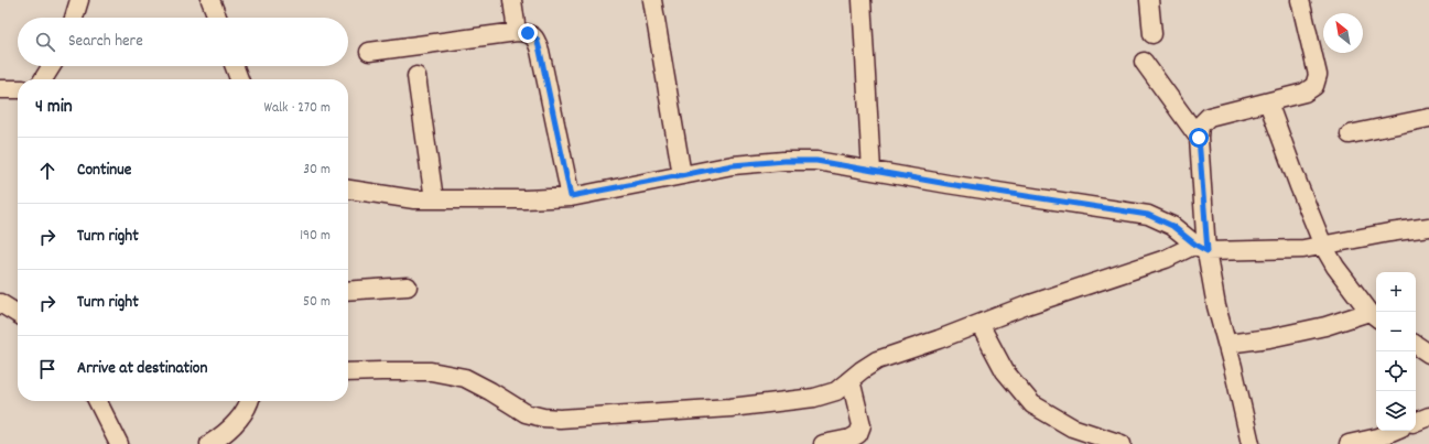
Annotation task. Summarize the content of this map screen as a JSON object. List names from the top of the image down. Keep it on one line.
{"north":"top left","page":{"search":"Search here","heading":["4 min","Walk · 270 m"],"list":[["Continue","30 m"],["Turn right","190 m"],["Turn right","50 m"],"Arrive at destination"],"map_buttons":["+","−"]}}
